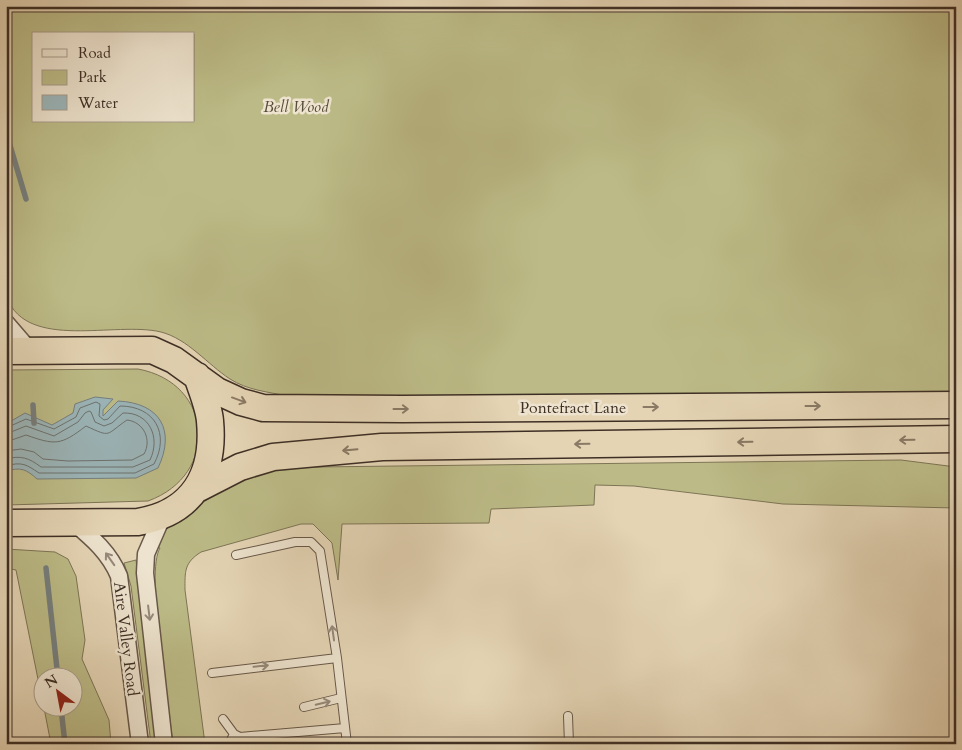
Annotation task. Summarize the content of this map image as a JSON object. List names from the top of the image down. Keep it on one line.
{"streets":{"highway":["Pontefract Lane"],"street":["Aire Valley Road"]},"parks":["Bell Wood"],"legend":["Road","Park","Water"],"north":"top left"}
